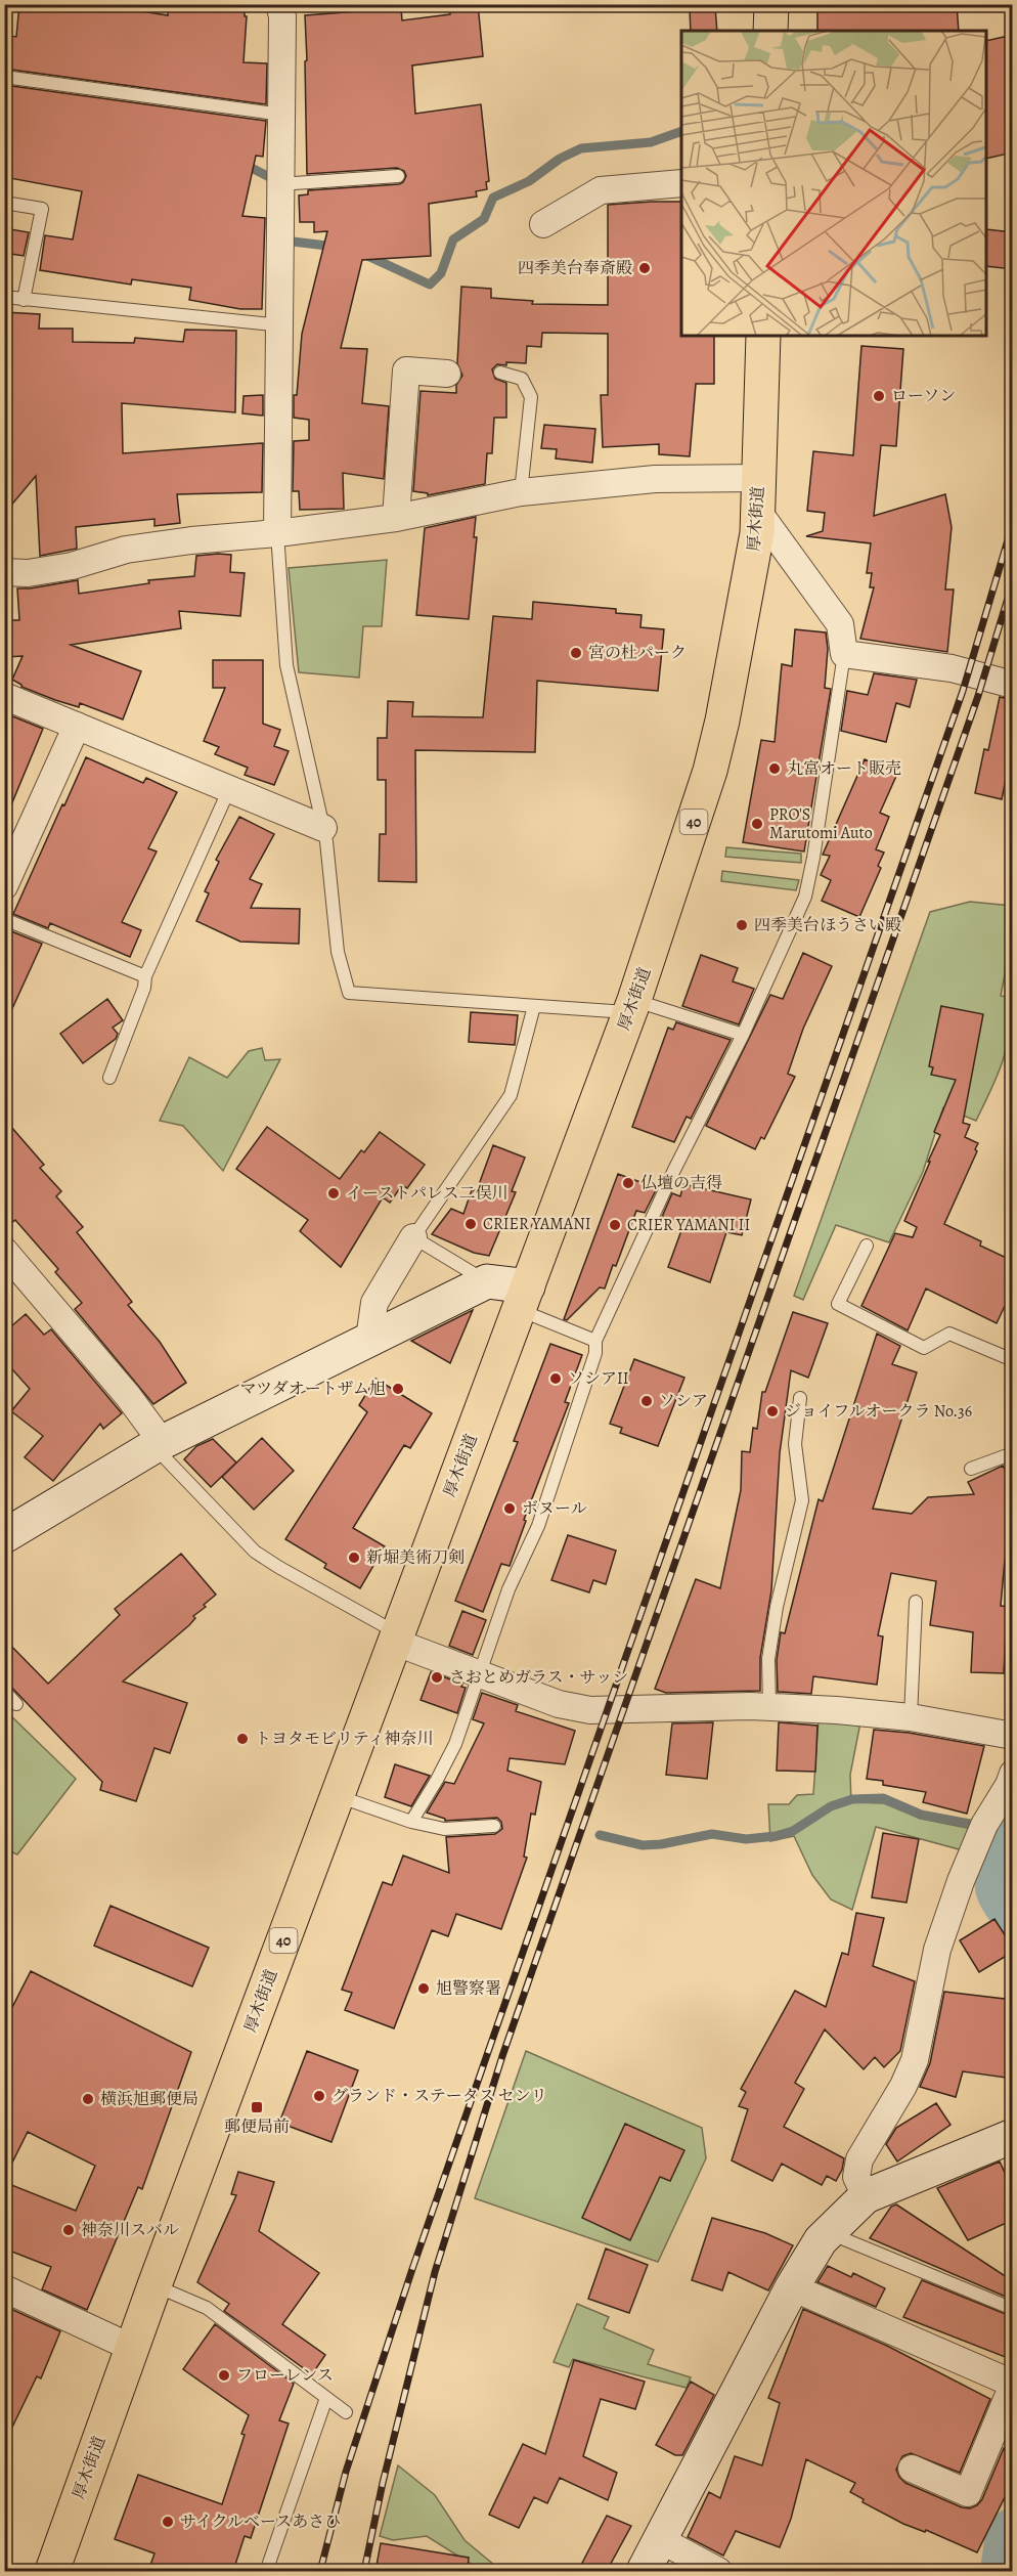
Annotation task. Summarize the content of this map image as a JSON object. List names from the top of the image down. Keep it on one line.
{"streets":{"main road":["厚木街道","40"]},"places":{"other":["四季美台奉斎殿","ローソン","宮の杜パーク","丸富オート販売","PRO'S Marutomi Auto","四季美台ほうさい殿","仏壇の吉得","イーストパレス二俣川","CRIER YAMANI","CRIER YAMANI II","ソシアII","マツダオートザム旭","ソシア","ジョイフルオークラ No.36","ボヌール","新堀美術刀剣","さおとめガラス・サッシ","トヨタモビリティ神奈川","旭警察署","グランド・ステータス センリ","横浜旭郵便局","神奈川スバル","フローレンス","サイクルベースあさひ"],"transit":["郵便局前"]}}
